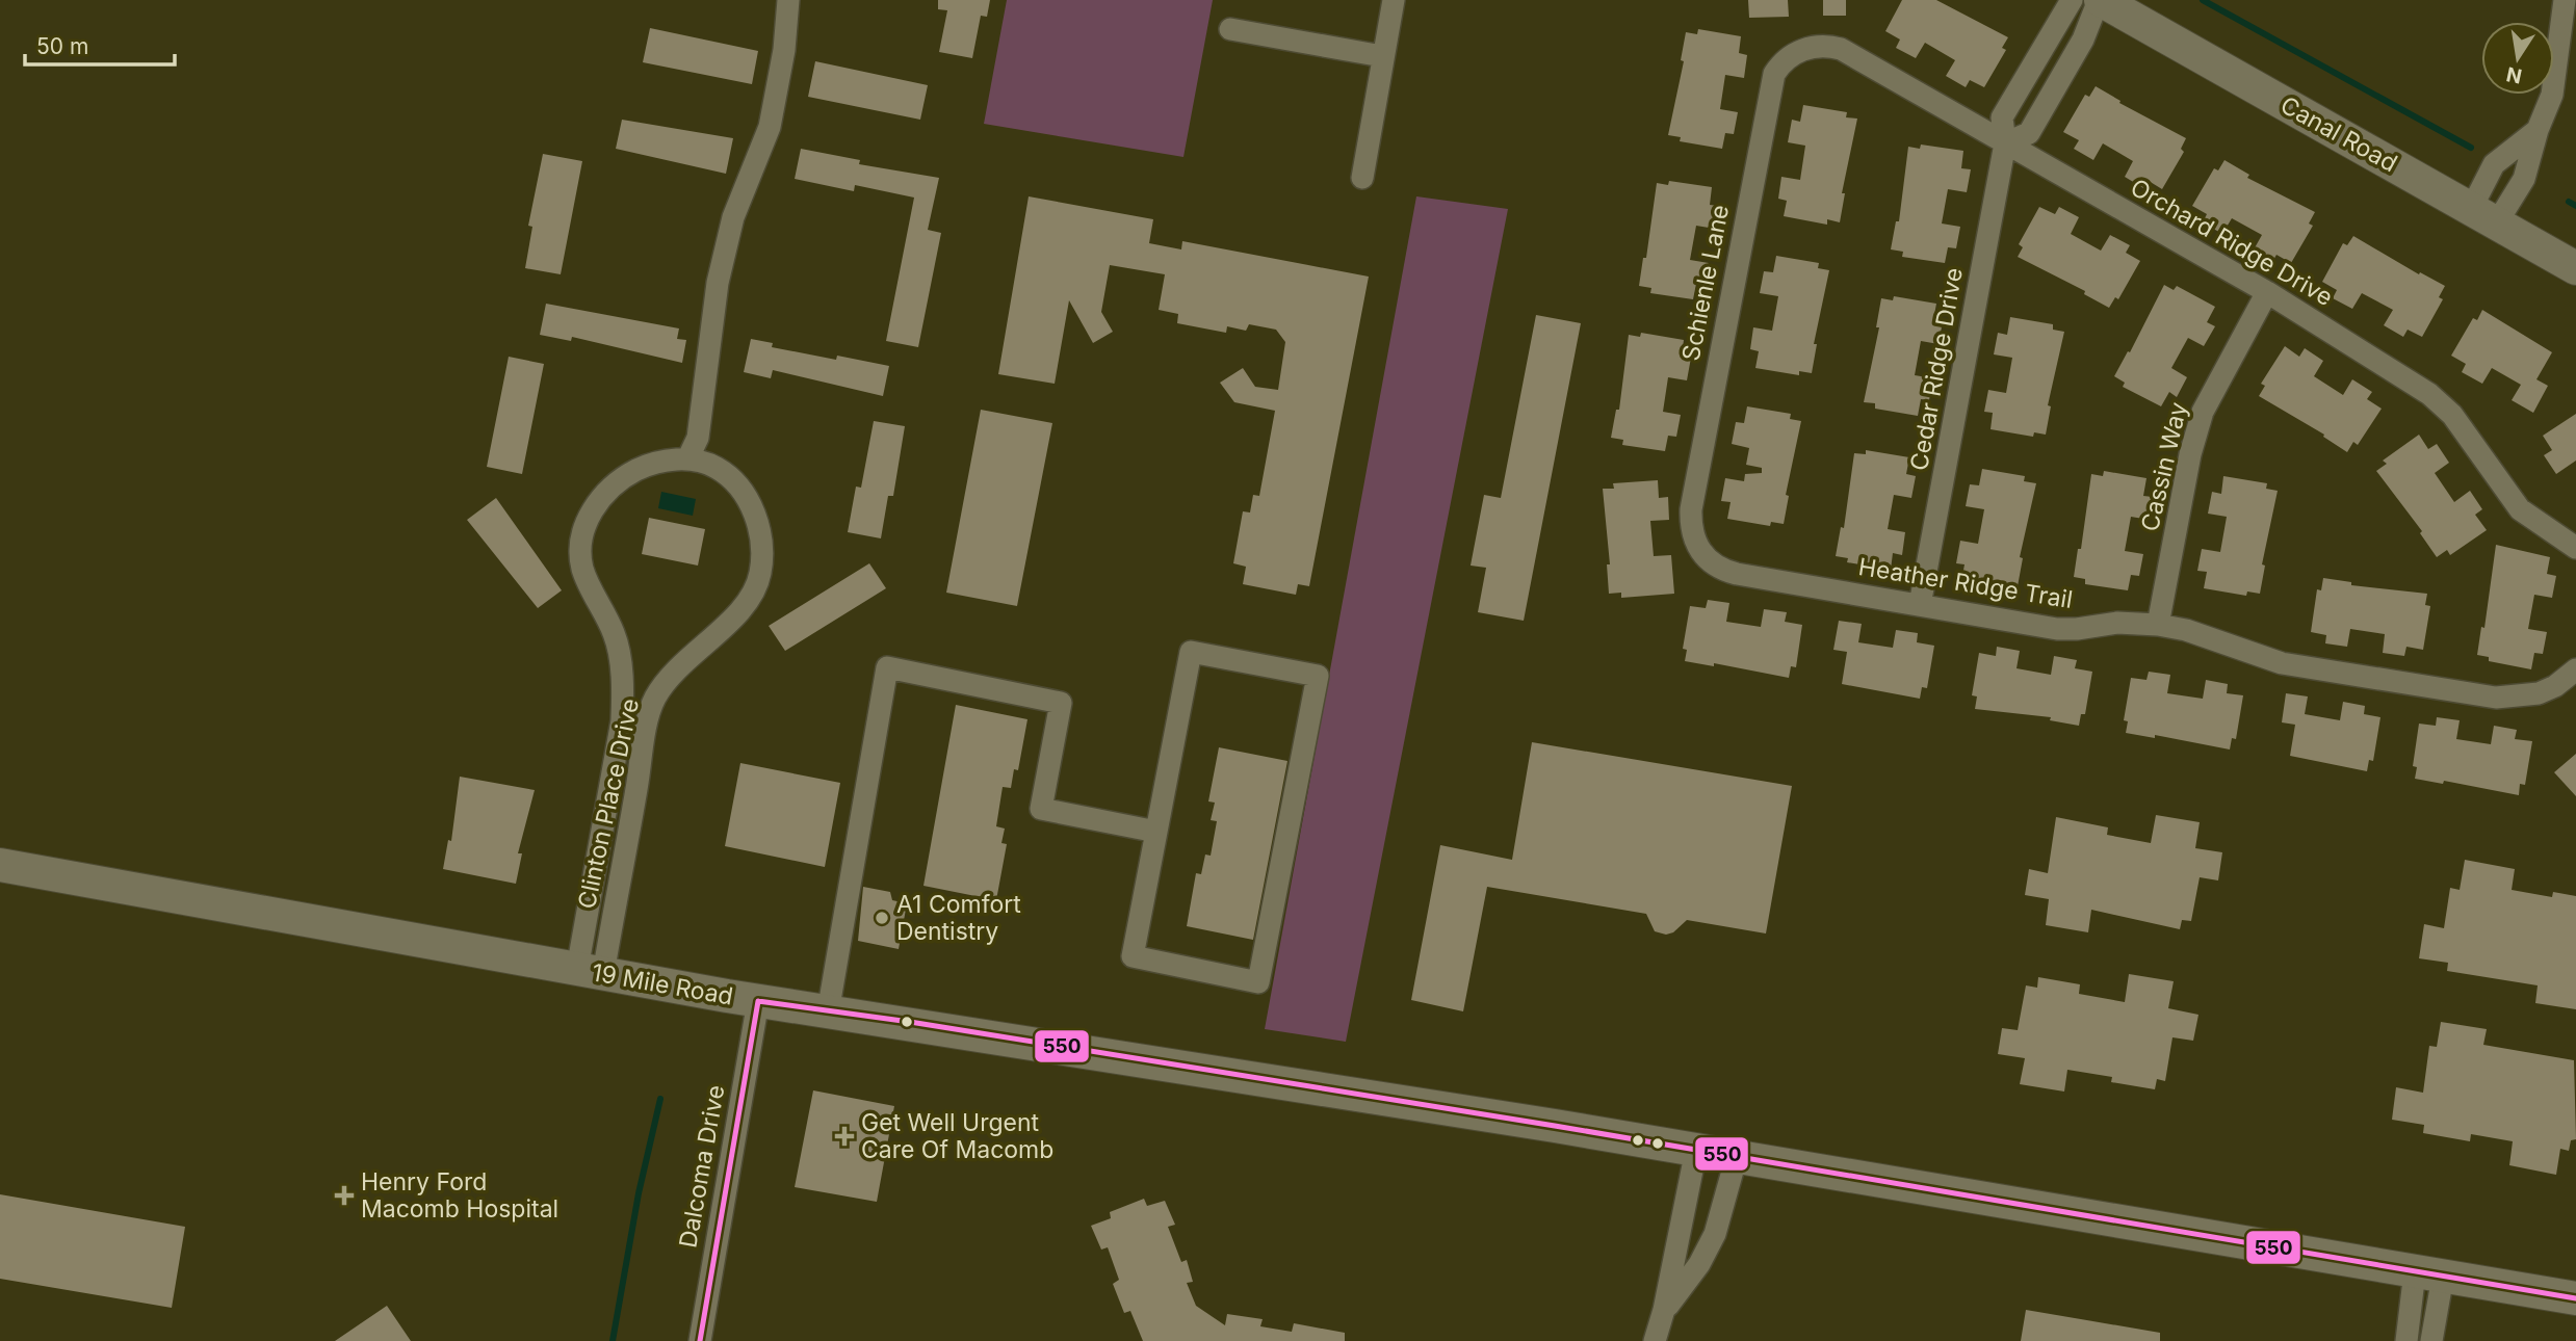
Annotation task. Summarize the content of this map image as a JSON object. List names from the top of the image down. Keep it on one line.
{"streets":{"street":["Canal Road","Orchard Ridge Drive","Schienle Lane","Cedar Ridge Drive","Cassin Way","Heather Ridge Trail","Clinton Place Drive","19 Mile Road","Dalcoma Drive"]},"crossings":[["Orchard Ridge Drive","Schienle Lane"],["Orchard Ridge Drive","Cedar Ridge Drive"],["Orchard Ridge Drive","Cassin Way"],["Schienle Lane","Heather Ridge Trail"],["Cedar Ridge Drive","Heather Ridge Trail"],["Cassin Way","Heather Ridge Trail"],["Clinton Place Drive","19 Mile Road"],["19 Mile Road","Dalcoma Drive"]],"places":{"other":["A1 Comfort Dentistry"],"health":["Get Well Urgent Care Of Macomb","Henry Ford Macomb Hospital"]},"lines":["transit line 550"],"scale_bar":"50 m","north":"bottom"}
